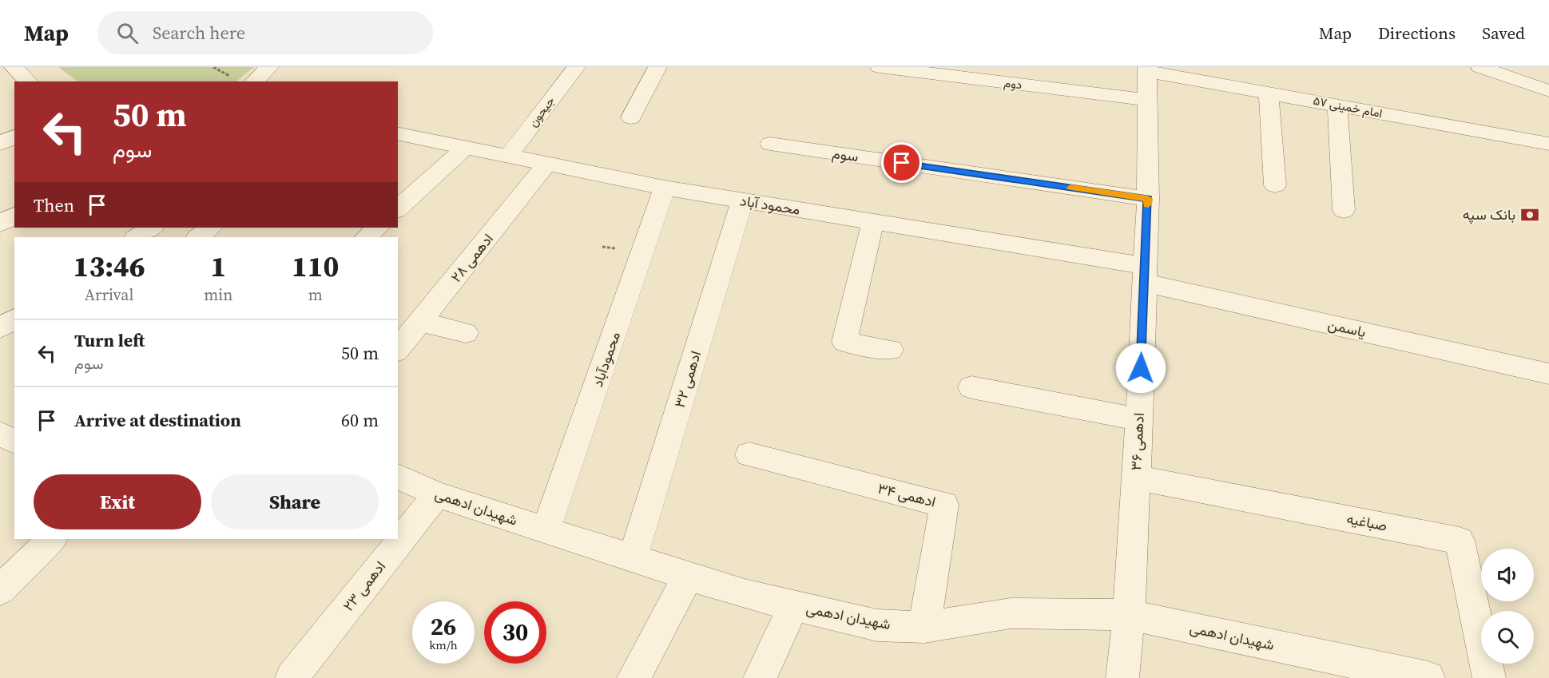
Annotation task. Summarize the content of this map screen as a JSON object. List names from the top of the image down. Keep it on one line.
{"streets":{"street":["دوم","امام خمینی ۵۷","جیحون","سوم","محمود آباد","ادهمی ۲۸","یاسمن","محمودآباد","ادهمی ۳۲","ادهمی ۳۶","ادهمی ۳۴","شهیدان ادهمی","صباغیه","ادهمی ۲۳"]},"crossings":[["دوم","ادهمی ۳۶"],["امام خمینی ۵۷","ادهمی ۳۶"],["جیحون","محمود آباد"],["سوم","ادهمی ۳۶"],["محمود آباد","ادهمی ۲۸"],["محمود آباد","یاسمن"],["محمود آباد","محمودآباد"],["محمود آباد","ادهمی ۳۲"],["محمود آباد","ادهمی ۳۶"],["یاسمن","ادهمی ۳۶"],["محمودآباد","شهیدان ادهمی"],["ادهمی ۳۲","شهیدان ادهمی"],["ادهمی ۳۶","شهیدان ادهمی"],["ادهمی ۳۶","صباغیه"],["ادهمی ۳۴","شهیدان ادهمی"],["شهیدان ادهمی","ادهمی ۲۳"]],"places":{"bank":["بانک سپه"]},"page":{"header":"Map","search":"Search here","nav":["Map","Directions","Saved"],"turn":["50 m","سوم"],"then":"Then","eta":["13:46","Arrival","1","min","110","m"],"list":[{"name":"Turn left","note":"سوم","value":"50 m"},{"name":"Arrive at destination","value":"60 m"}],"buttons":["Exit","Share"],"speed":"26 km/h","limit":"30"}}
